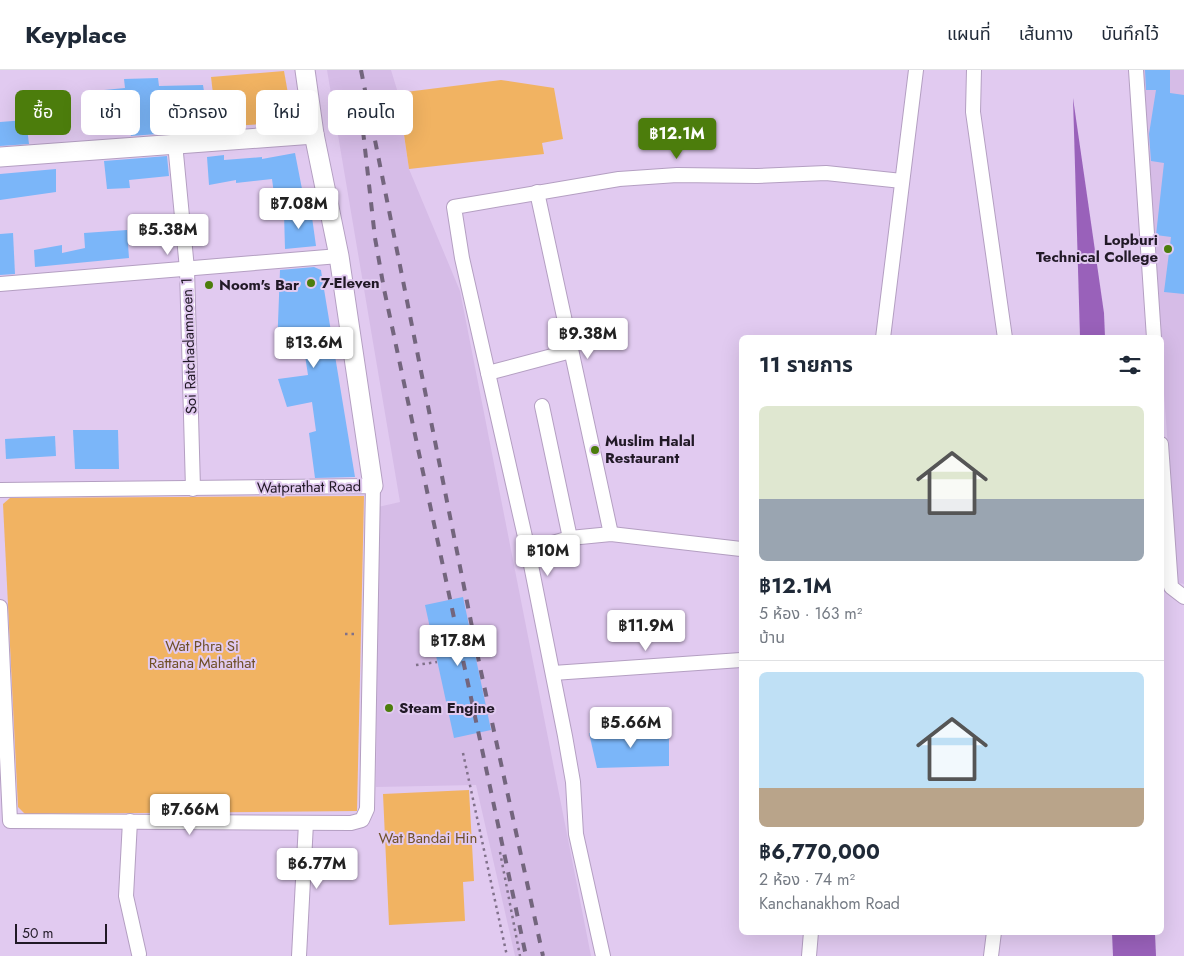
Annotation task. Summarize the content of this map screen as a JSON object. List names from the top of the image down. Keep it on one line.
{"streets":{"street":["Soi Ratchadamnoen 1","Watprathat Road"]},"crossings":[["Soi Ratchadamnoen 1","Watprathat Road"]],"parks":["Wat Phra Si Rattana Mahathat","Wat Bandai Hin"],"places":["Lopburi Technical College","7-Eleven","Noom's Bar","Muslim Halal Restaurant","Steam Engine"],"scale_bar":"50 m","page":{"header":"Keyplace","nav":["แผนที่","เส้นทาง","บันทึกไว้"],"chip":["ซื้อ","เช่า","ตัวกรอง","ใหม่","คอนโด"],"price":["฿12.1M","฿7.08M","฿5.38M","฿9.38M","฿13.6M","฿10M","฿11.9M","฿17.8M","฿5.66M","฿7.66M","฿6.77M"],"heading":"11 รายการ","list":[{"name":"฿12.1M","note":"5 ห้อง · 163 m² · บ้าน"},{"name":"฿6,770,000","note":"2 ห้อง · 74 m² · Kanchanakhom Road"}],"scale":"50 m"}}
